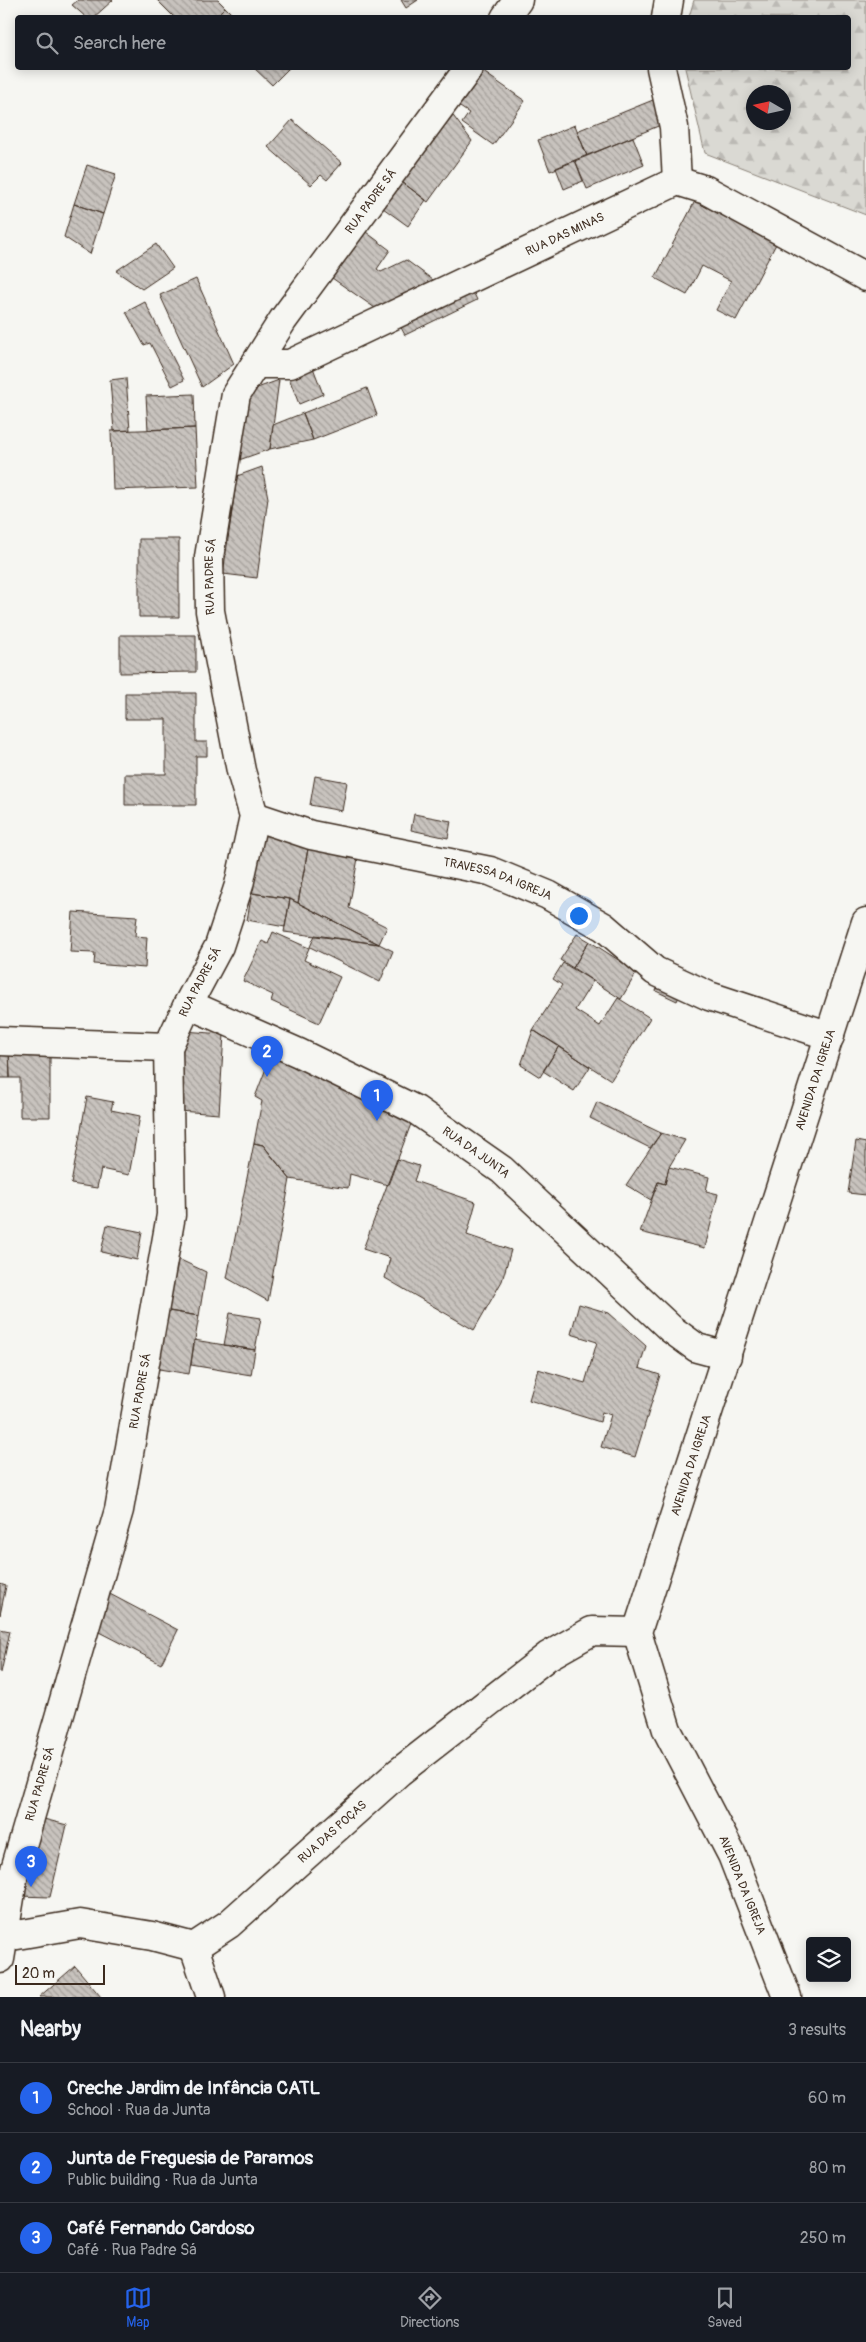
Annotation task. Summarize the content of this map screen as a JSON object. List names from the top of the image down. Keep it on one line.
{"streets":{"street":["RUA PADRE SÁ","RUA DAS MINAS","TRAVESSA DA IGREJA","AVENIDA DA IGREJA","RUA DA JUNTA","RUA DAS POÇAS"]},"crossings":[["RUA PADRE SÁ","RUA DAS MINAS"],["RUA PADRE SÁ","TRAVESSA DA IGREJA"],["RUA PADRE SÁ","RUA DA JUNTA"],["TRAVESSA DA IGREJA","AVENIDA DA IGREJA"],["AVENIDA DA IGREJA","RUA DA JUNTA"],["AVENIDA DA IGREJA","RUA DAS POÇAS"]],"scale_bar":"20 m","north":"left","page":{"search":"Search here","pins":["2","1","3"],"scale":"20 m","heading":["Nearby","3 results"],"list":[{"mark":"1","name":"Creche Jardim de Infância CATL","note":"School · Rua da Junta","value":"60 m"},{"mark":"2","name":"Junta de Freguesia de Paramos","note":"Public building · Rua da Junta","value":"80 m"},{"mark":"3","name":"Café Fernando Cardoso","note":"Café · Rua Padre Sá","value":"250 m"}],"nav":["Map","Directions","Saved"]}}
